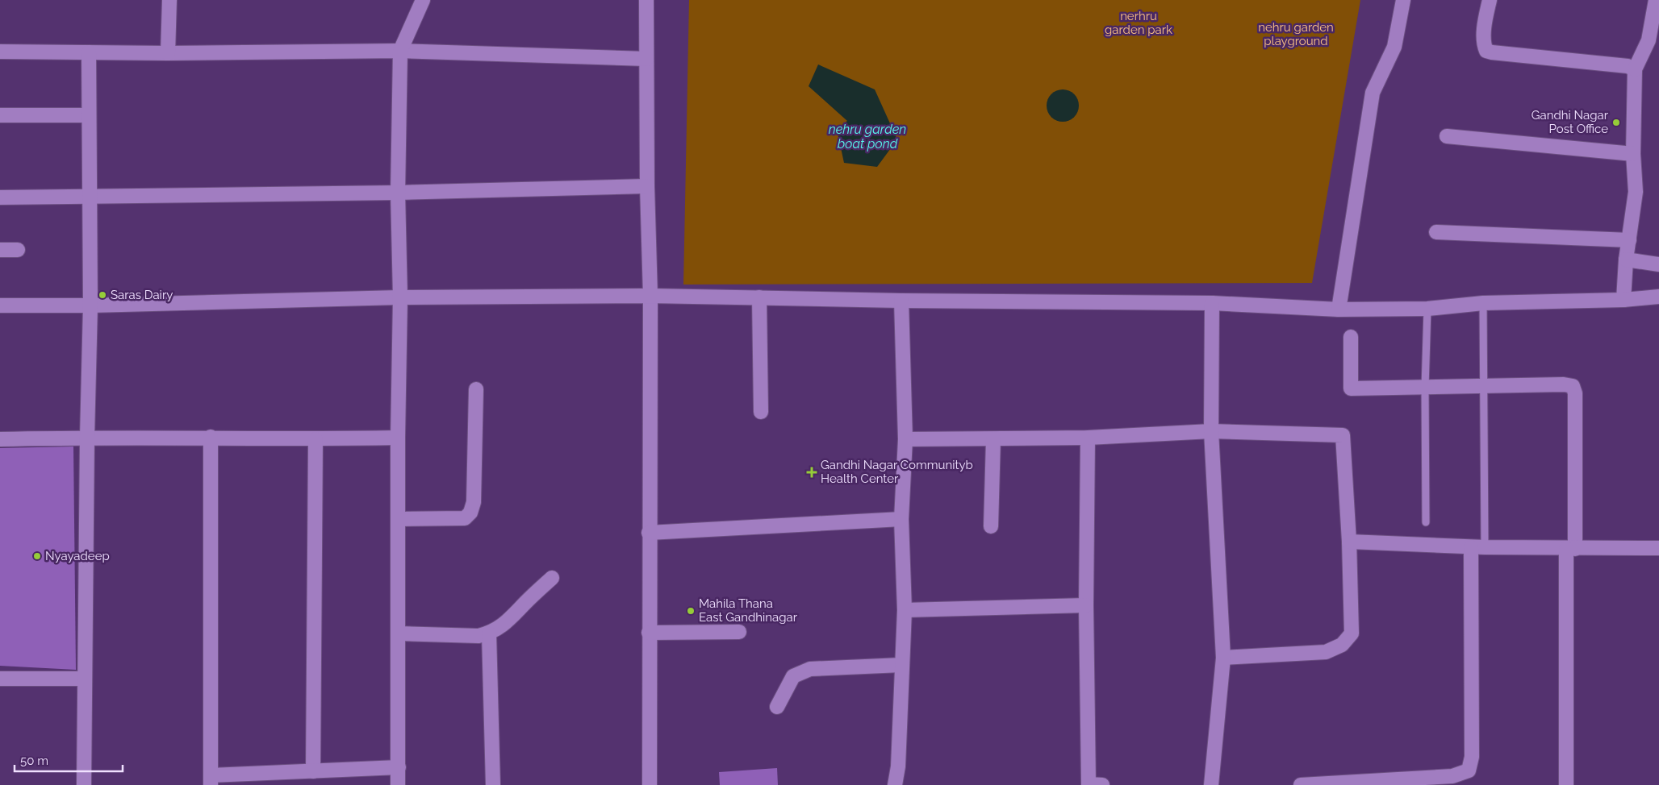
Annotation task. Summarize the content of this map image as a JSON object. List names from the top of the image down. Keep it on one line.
{"water":["nehru garden boat pond"],"parks":["nerhru garden park","nehru garden playground"],"places":{"other":["Gandhi Nagar Post Office","Saras Dairy","Nyayadeep","Mahila Thana East Gandhinagar"],"health":["Gandhi Nagar Communityb Health Center"]},"scale_bar":"50 m"}
